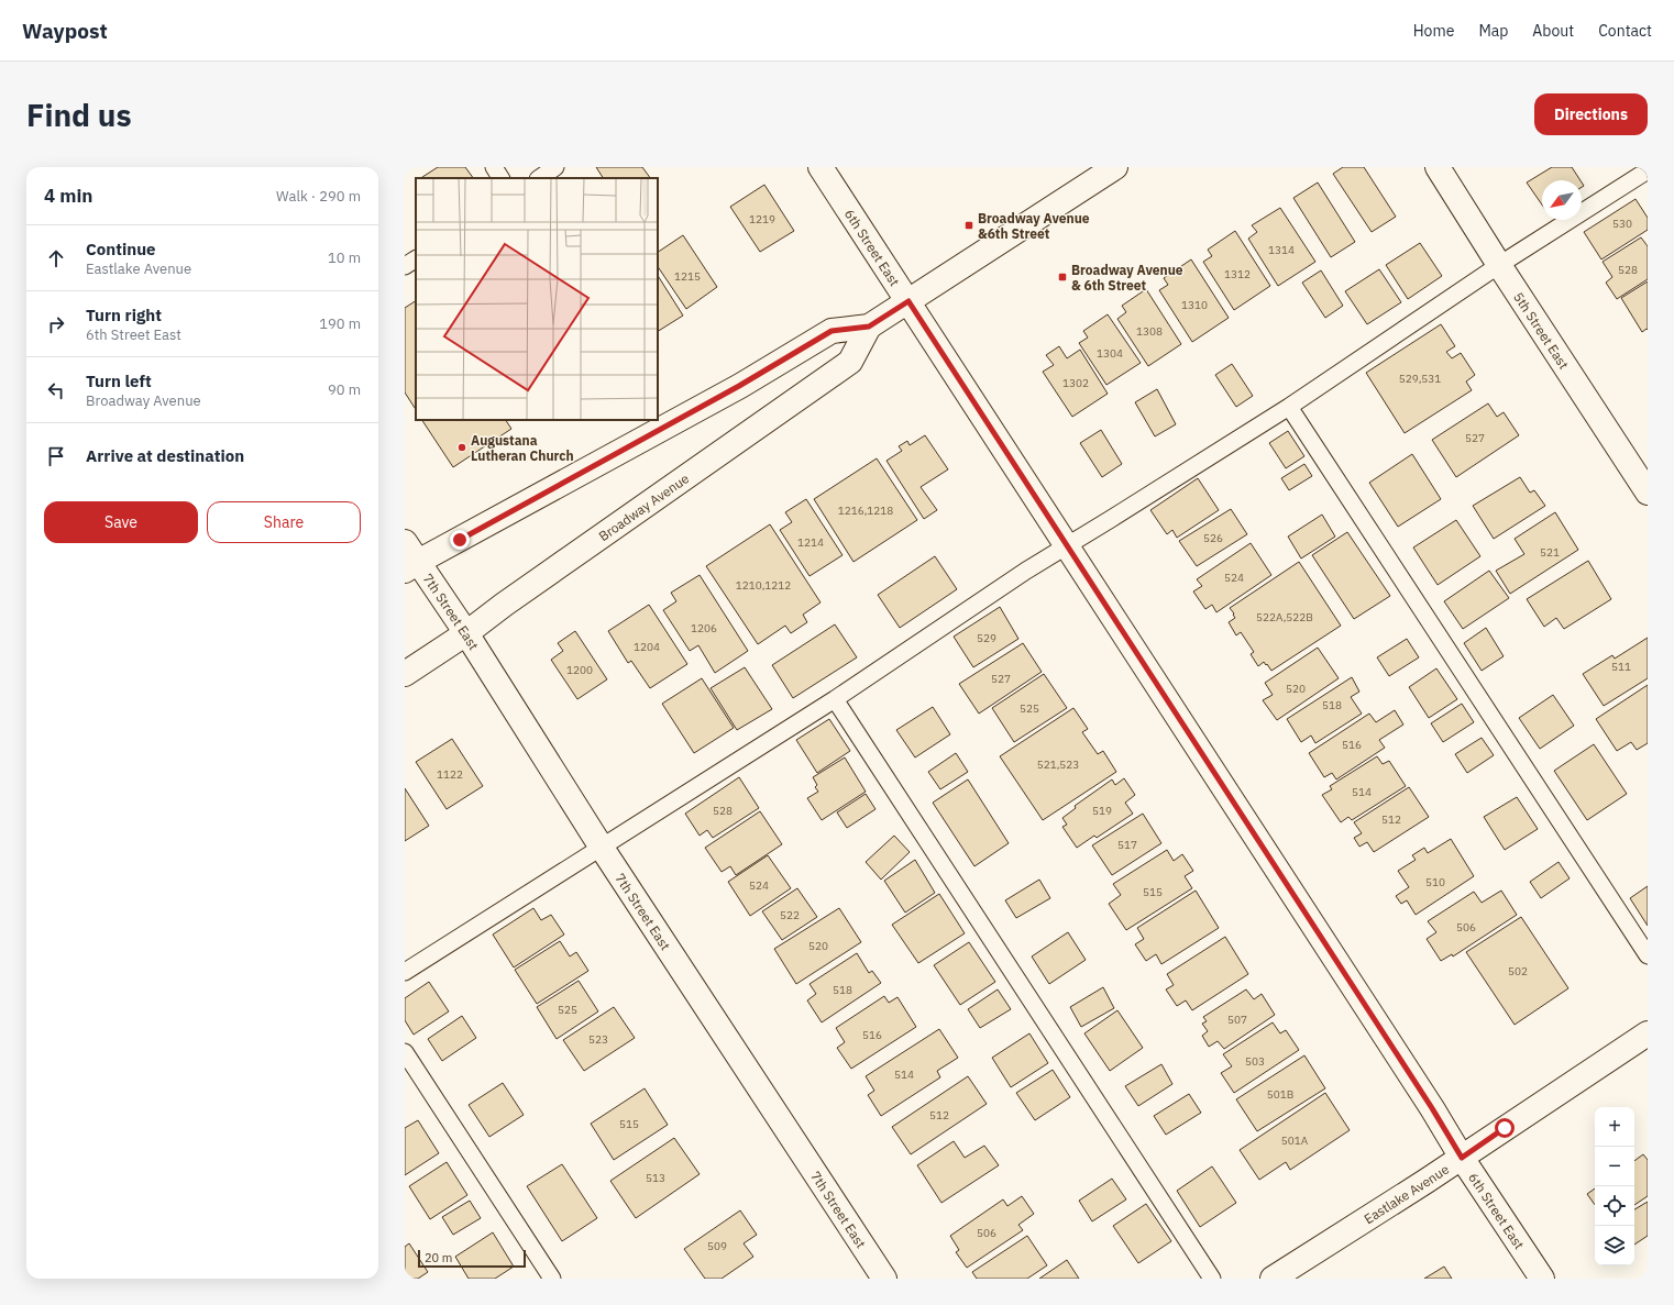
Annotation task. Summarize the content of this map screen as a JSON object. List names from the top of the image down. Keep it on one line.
{"streets":{"street":["6th Street East","5th Street East","Broadway Avenue","7th Street East","Eastlake Avenue"]},"crossings":[["6th Street East","Broadway Avenue"],["6th Street East","Eastlake Avenue"],["Broadway Avenue","7th Street East"]],"places":{"transit":["Broadway Avenue &6th Street","Broadway Avenue & 6th Street"],"other":["Augustana Lutheran Church"]},"house_numbers":["1219","530","1314","528","1312","1215","1310","1308","1304","529,531","1302","527","1216,1218","526","1214","521","524","1210,1212","522A,522B","1206","529","1204","511","1200","527","520","518","525","516","521,523","1122","514","528","519","512","517","510","524","515","522","506","520","502","518","525","507","516","523","503","514","501B","512","515","501A","513","506","509"],"scale_bar":"20 m","north":"bottom left","page":{"header":"Waypost","nav":["Home","Map","About","Contact"],"buttons":["Directions",["Save","Share"]],"title":"Find us","heading":["4 min","Walk · 290 m"],"list":[["Continue","Eastlake Avenue","10 m"],["Turn right","6th Street East","190 m"],["Turn left","Broadway Avenue","90 m"],"Arrive at destination"],"map_buttons":["+","−"],"scale":"20 m"}}
